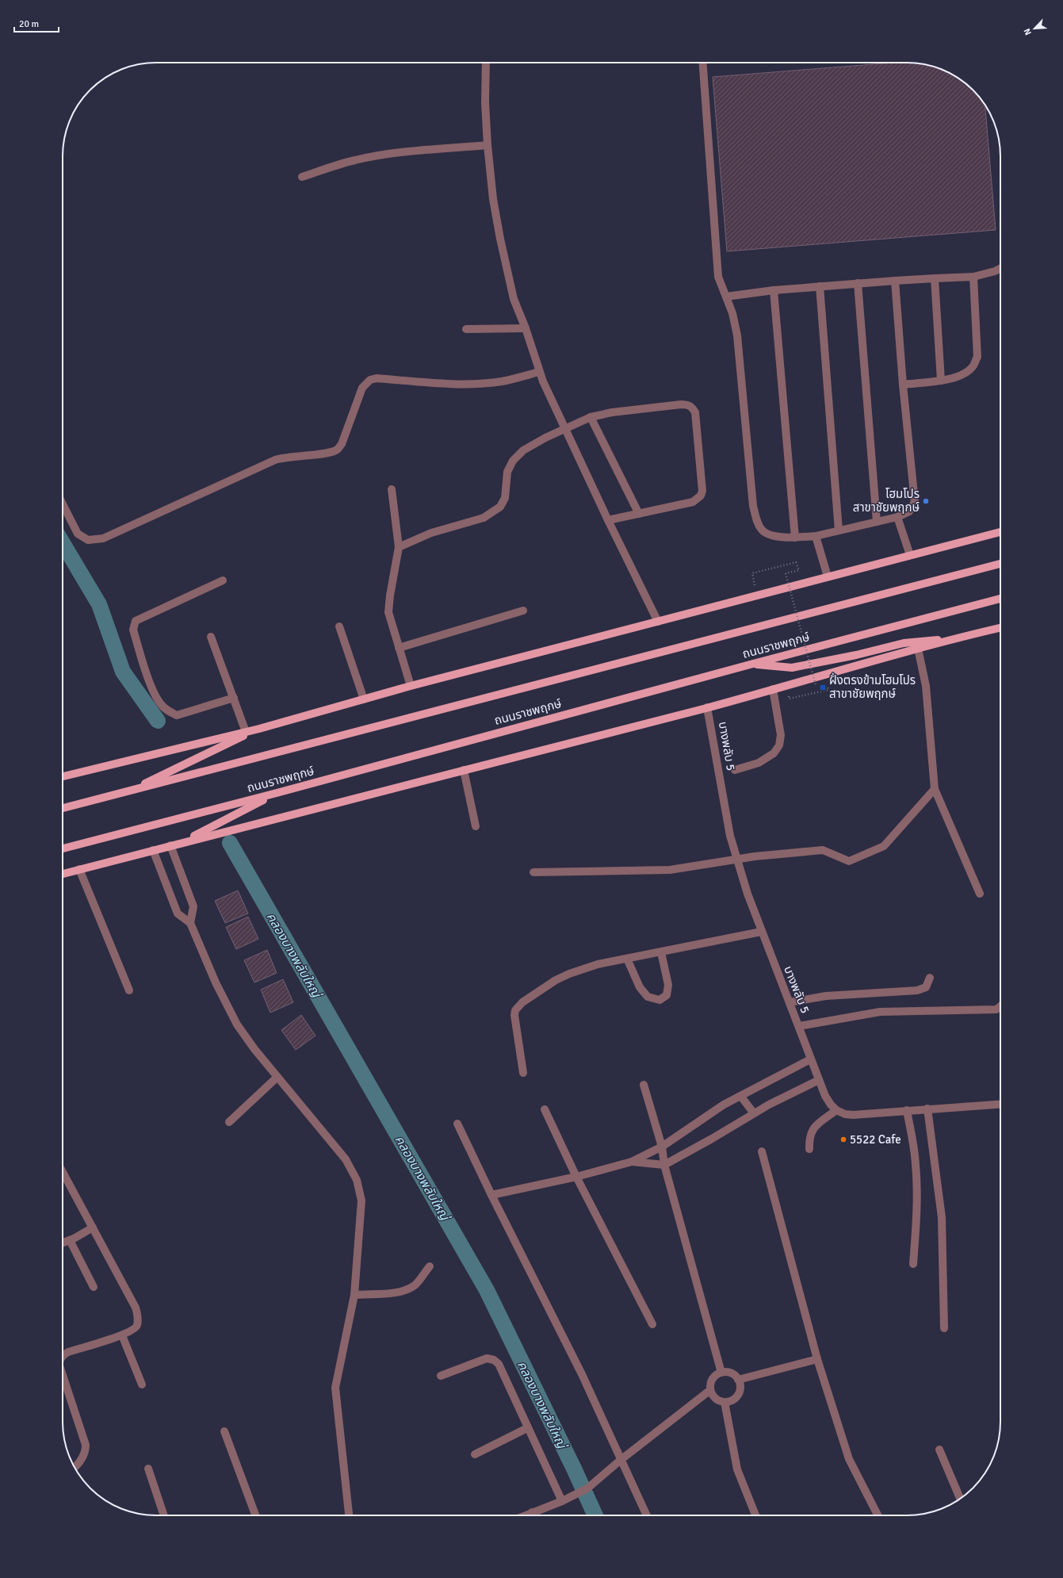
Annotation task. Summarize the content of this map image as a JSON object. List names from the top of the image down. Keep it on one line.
{"streets":{"main road":["ถนนราชพฤกษ์"],"street":["บางพลับ 5"]},"water":["คลองบางพลับใหญ่"],"places":{"other":["โฮมโปร สาขาชัยพฤกษ์","5522 Cafe"],"transit":["ฝั่งตรงข้ามโฮมโปร สาขาชัยพฤกษ์"]},"scale_bar":"20 m","north":"bottom left"}
